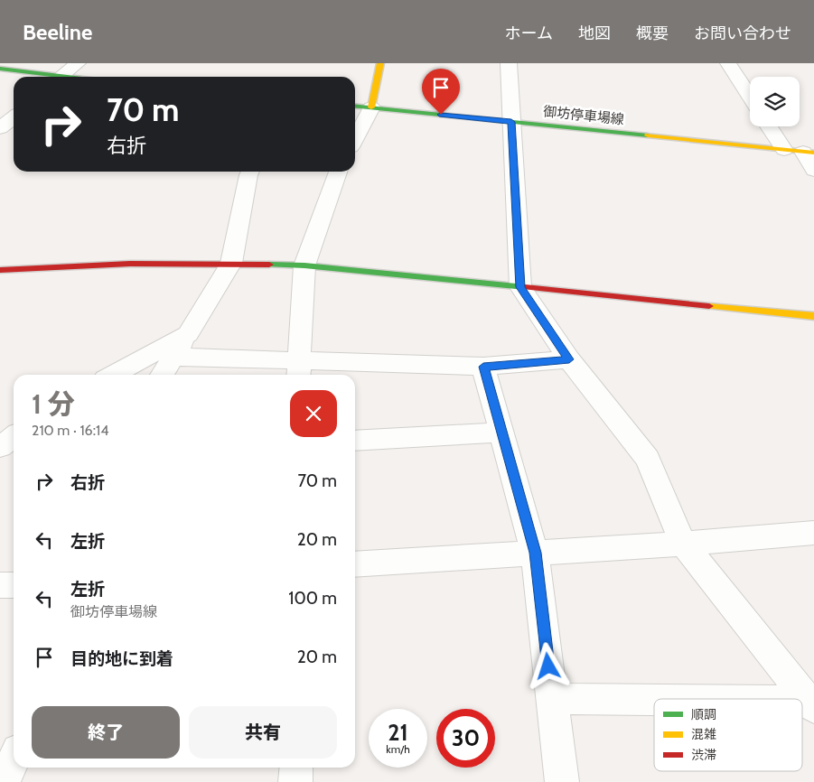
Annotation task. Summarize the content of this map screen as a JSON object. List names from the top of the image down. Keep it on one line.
{"streets":{"street":["御坊停車場線"]},"legend":["順調","混雑","渋滞"],"page":{"header":"Beeline","nav":["ホーム","地図","概要","お問い合わせ"],"turn":["70 m","右折"],"heading":["1 分","210 m · 16:14"],"list":[{"name":"右折","value":"70 m"},{"name":"左折","value":"20 m"},{"name":"左折","note":"御坊停車場線","value":"100 m"},{"name":"目的地に到着","value":"20 m"}],"buttons":["終了","共有"],"speed":"21 km/h","limit":"30"}}
